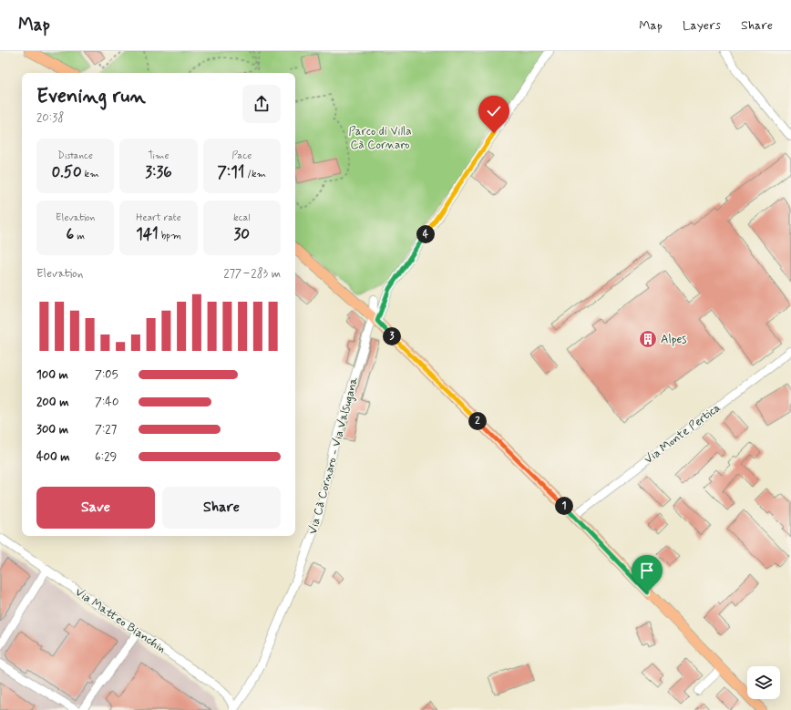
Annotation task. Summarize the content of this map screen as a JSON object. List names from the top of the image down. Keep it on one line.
{"streets":{"street":["Via Monte Pertica","Via Cà Cornaro - Via Valsugana","Via Matteo Bianchin"]},"crossings":[["Via Cà Cornaro - Via Valsugana","Via Matteo Bianchin"]],"parks":["Parco di Villa Cà Cornaro"],"places":{"building":["Alpes"]},"page":{"header":"Map","nav":["Map","Layers","Share"],"heading":["Evening run","20:38"],"stats":[["Distance","0.50 km"],["Time","3:36"],["Pace","7:11 /km"],["Elevation","6 m"],["Heart rate","141 bpm"],["kcal","30"]],"pins":["4","3","2","1"],"chart":["Elevation","277–283 m"],"list":[{"name":"100 m","note":"7:05"},{"name":"200 m","note":"7:40"},{"name":"300 m","note":"7:27"},{"name":"400 m","note":"6:29"}],"buttons":["Save","Share"]}}
